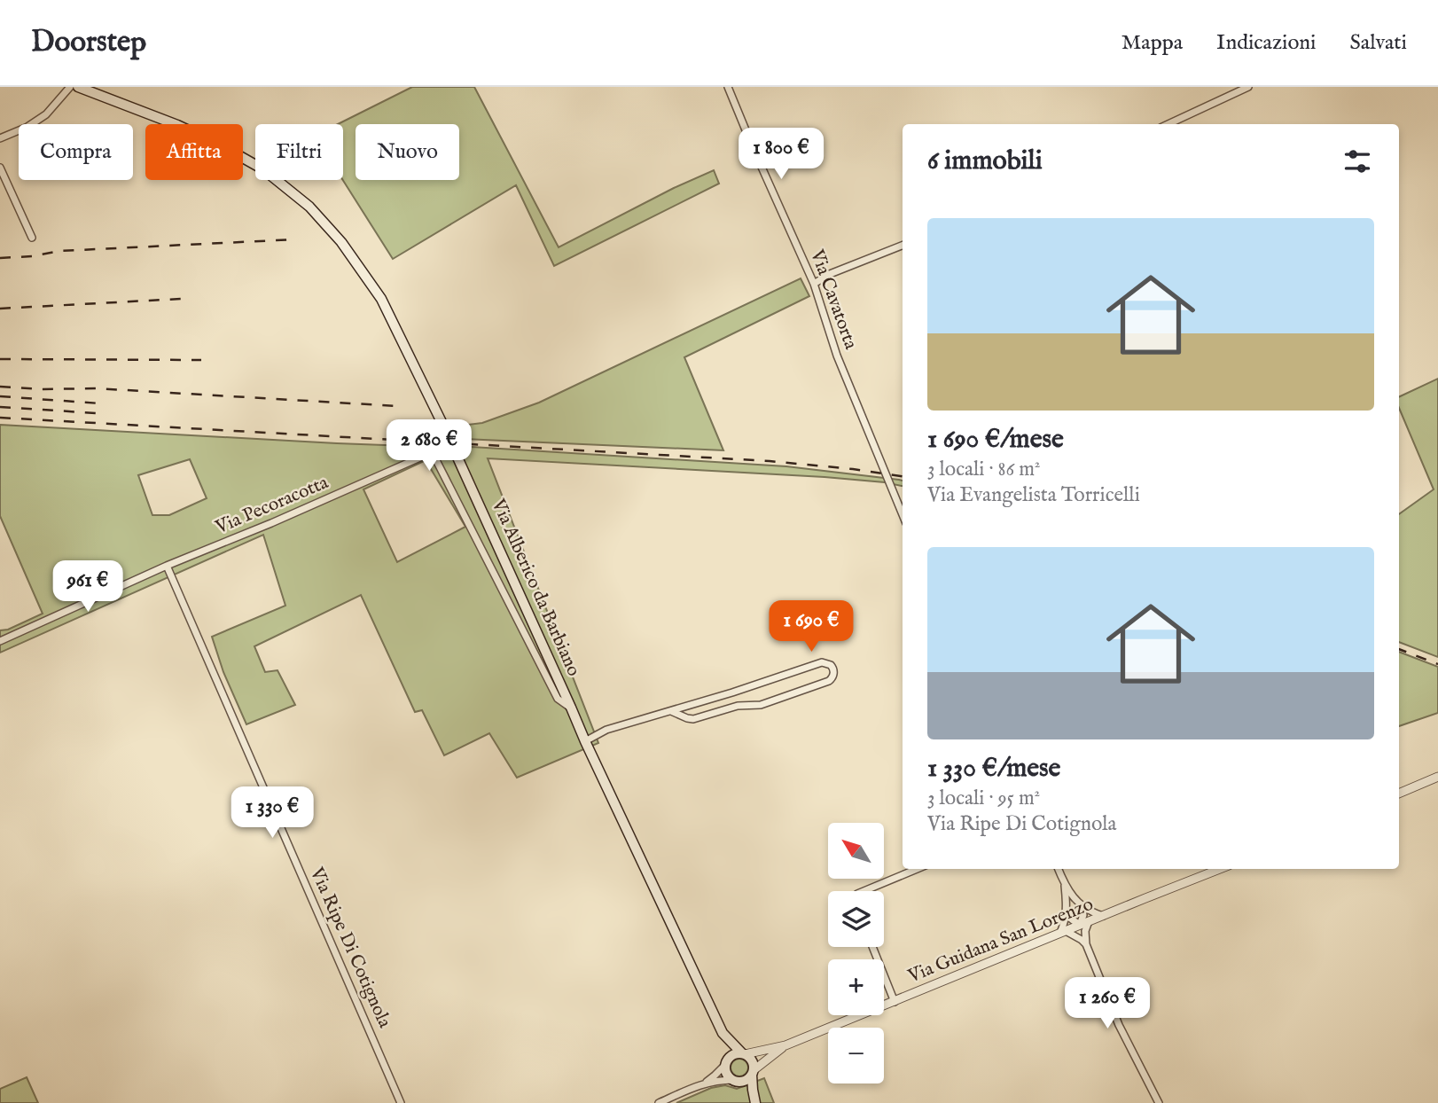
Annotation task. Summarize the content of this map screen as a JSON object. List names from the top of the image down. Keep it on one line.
{"streets":{"main road":["Via Alberico da Barbiano"],"street":["Via Cavatorta","Via Pecoracotta","Via Guidana San Lorenzo","Via Ripe Di Cotignola"]},"crossings":[["Via Pecoracotta","Via Alberico da Barbiano"],["Via Pecoracotta","Via Ripe Di Cotignola"]],"north":"top left","page":{"header":"Doorstep","nav":["Mappa","Indicazioni","Salvati"],"chip":["Compra","Affitta","Filtri","Nuovo"],"heading":"6 immobili","price":["1 800 €","2 680 €","961 €","1 690 €","1 330 €","1 260 €"],"list":[{"name":"1 690 €/mese","note":"3 locali · 86 m² · Via Evangelista Torricelli"},{"name":"1 330 €/mese","note":"3 locali · 95 m² · Via Ripe Di Cotignola"}],"map_buttons":["+","−"]}}
